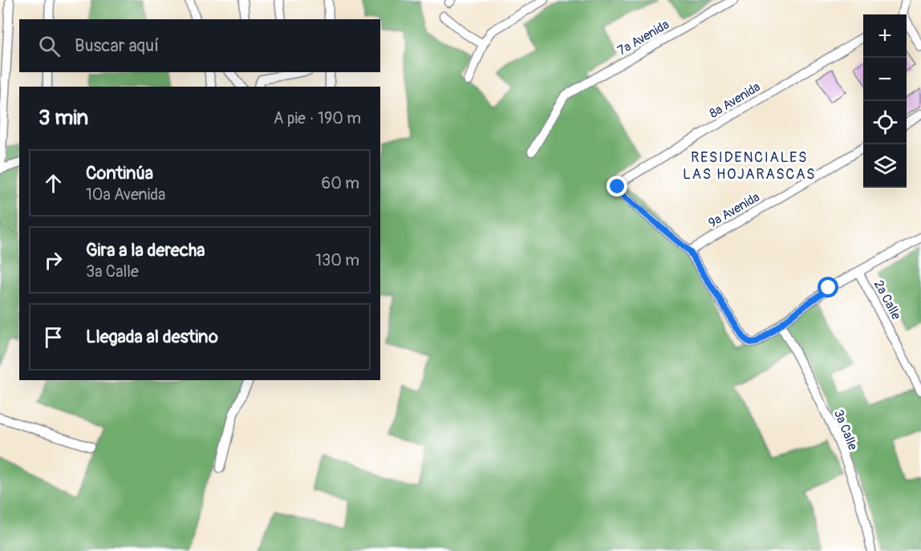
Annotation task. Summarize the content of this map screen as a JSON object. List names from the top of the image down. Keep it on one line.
{"streets":{"street":["7a Avenida","8a Avenida","9a Avenida","2a Calle","3a Calle"]},"crossings":[["8a Avenida","9a Avenida"]],"districts":["RESIDENCIALES LAS HOJARASCAS"],"page":{"map_buttons":["+","−"],"search":"Buscar aquí","heading":["3 min","A pie · 190 m"],"list":[["Continúa","10a Avenida","60 m"],["Gira a la derecha","3a Calle","130 m"],"Llegada al destino"]}}
